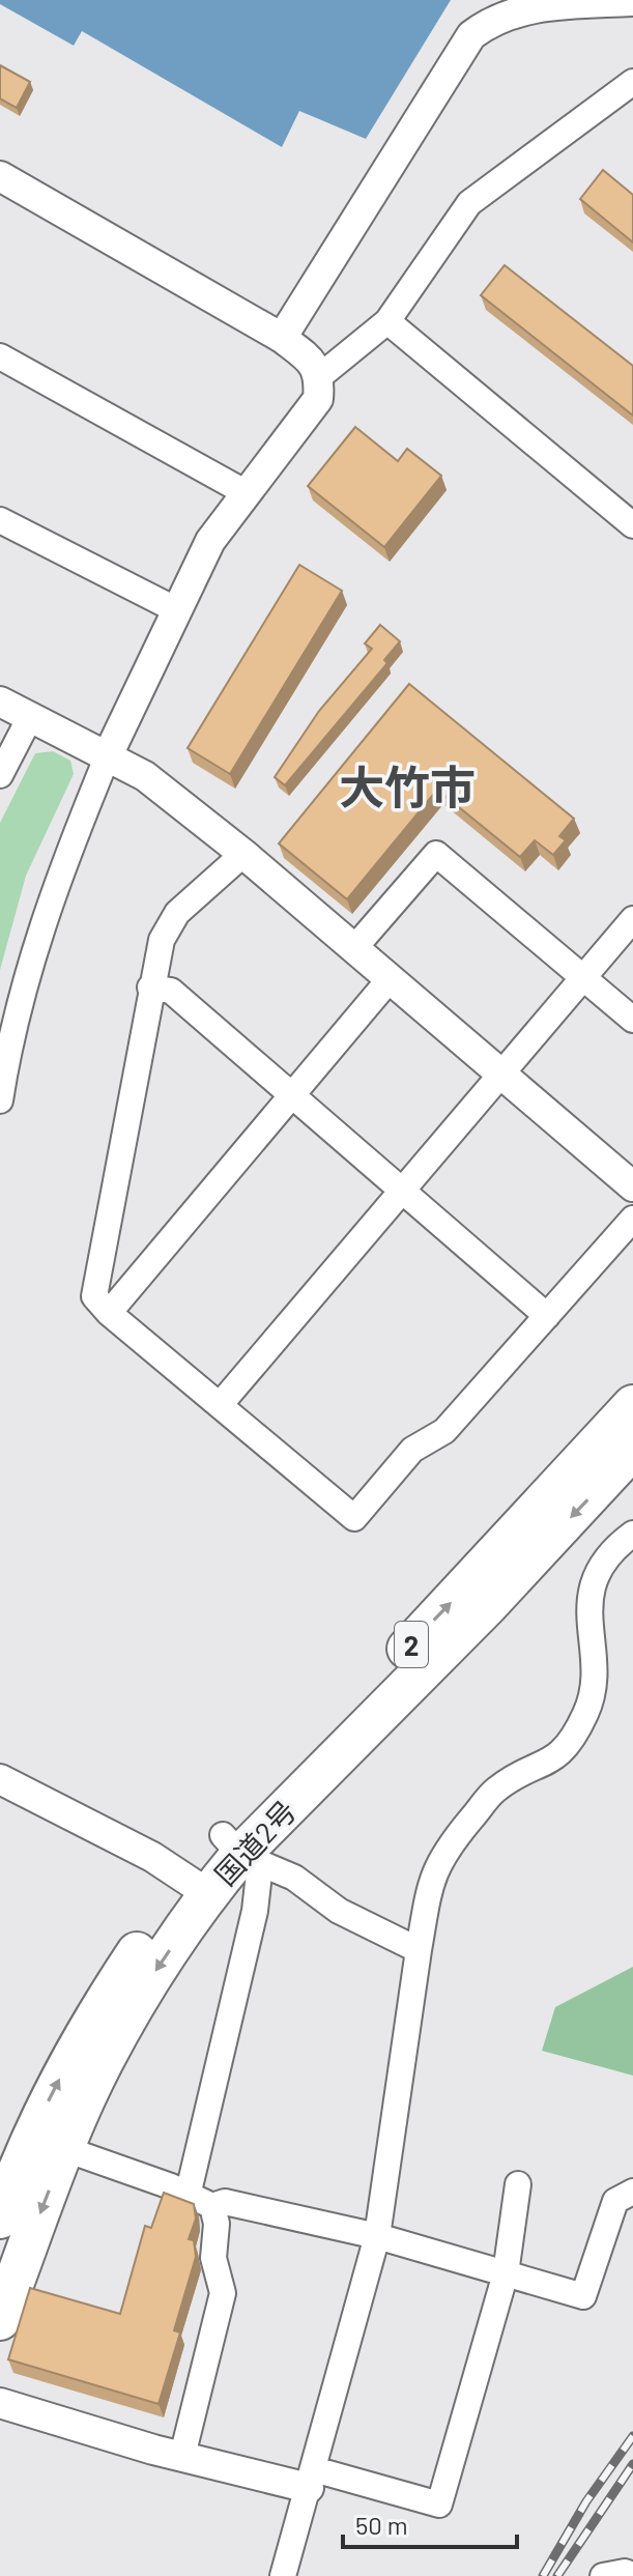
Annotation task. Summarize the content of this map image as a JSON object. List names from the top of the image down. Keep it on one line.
{"streets":{"highway":["2","国道2号"]},"districts":["大竹市"],"scale_bar":"50 m"}
